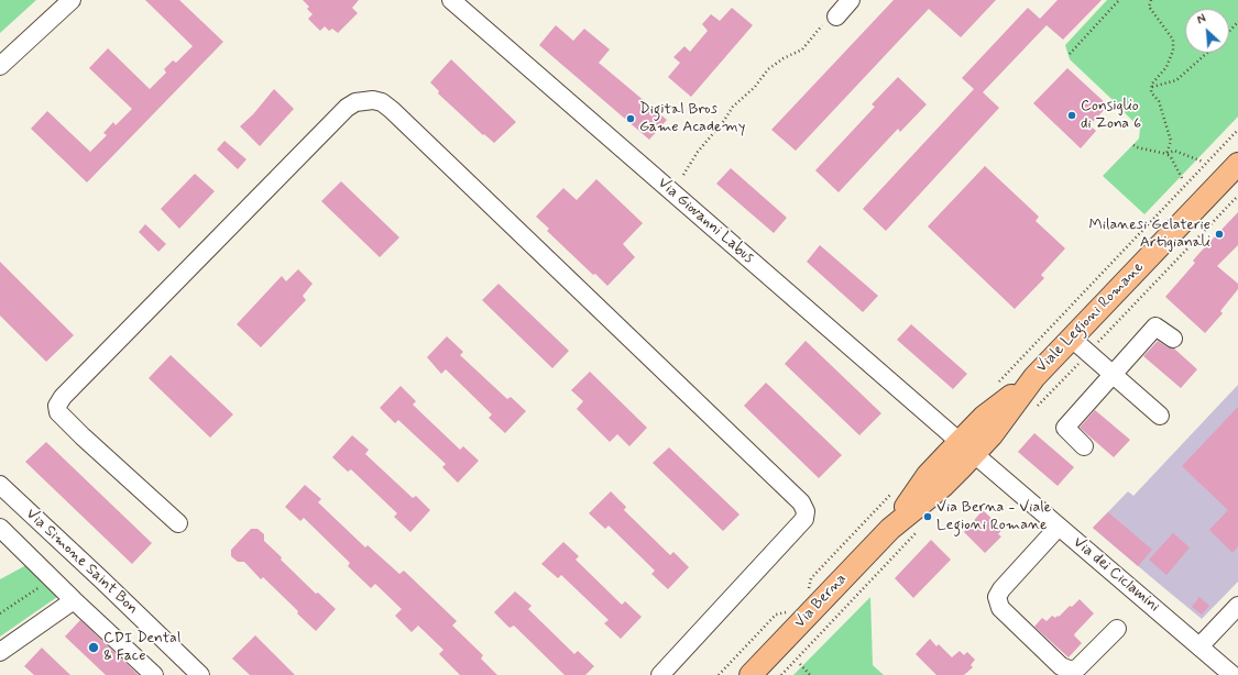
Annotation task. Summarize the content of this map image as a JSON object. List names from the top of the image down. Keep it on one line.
{"streets":{"main road":["Viale Legioni Romane","Via Berna"],"street":["Via Giovanni Labus","Via Simone Saint Bon","Via dei Ciclamini"]},"crossings":[["Via Giovanni Labus","Viale Legioni Romane"],["Via Giovanni Labus","Via dei Ciclamini"],["Via Giovanni Labus","Via Berna"],["Viale Legioni Romane","Via dei Ciclamini"],["Viale Legioni Romane","Via Berna"],["Via dei Ciclamini","Via Berna"]],"places":["Consiglio di Zona 6","Digital Bros Game Academy","Milanesi Gelaterie Artigianali","Via Berna - Viale Legioni Romane","CDI Dental & Face"],"north":"top left"}
